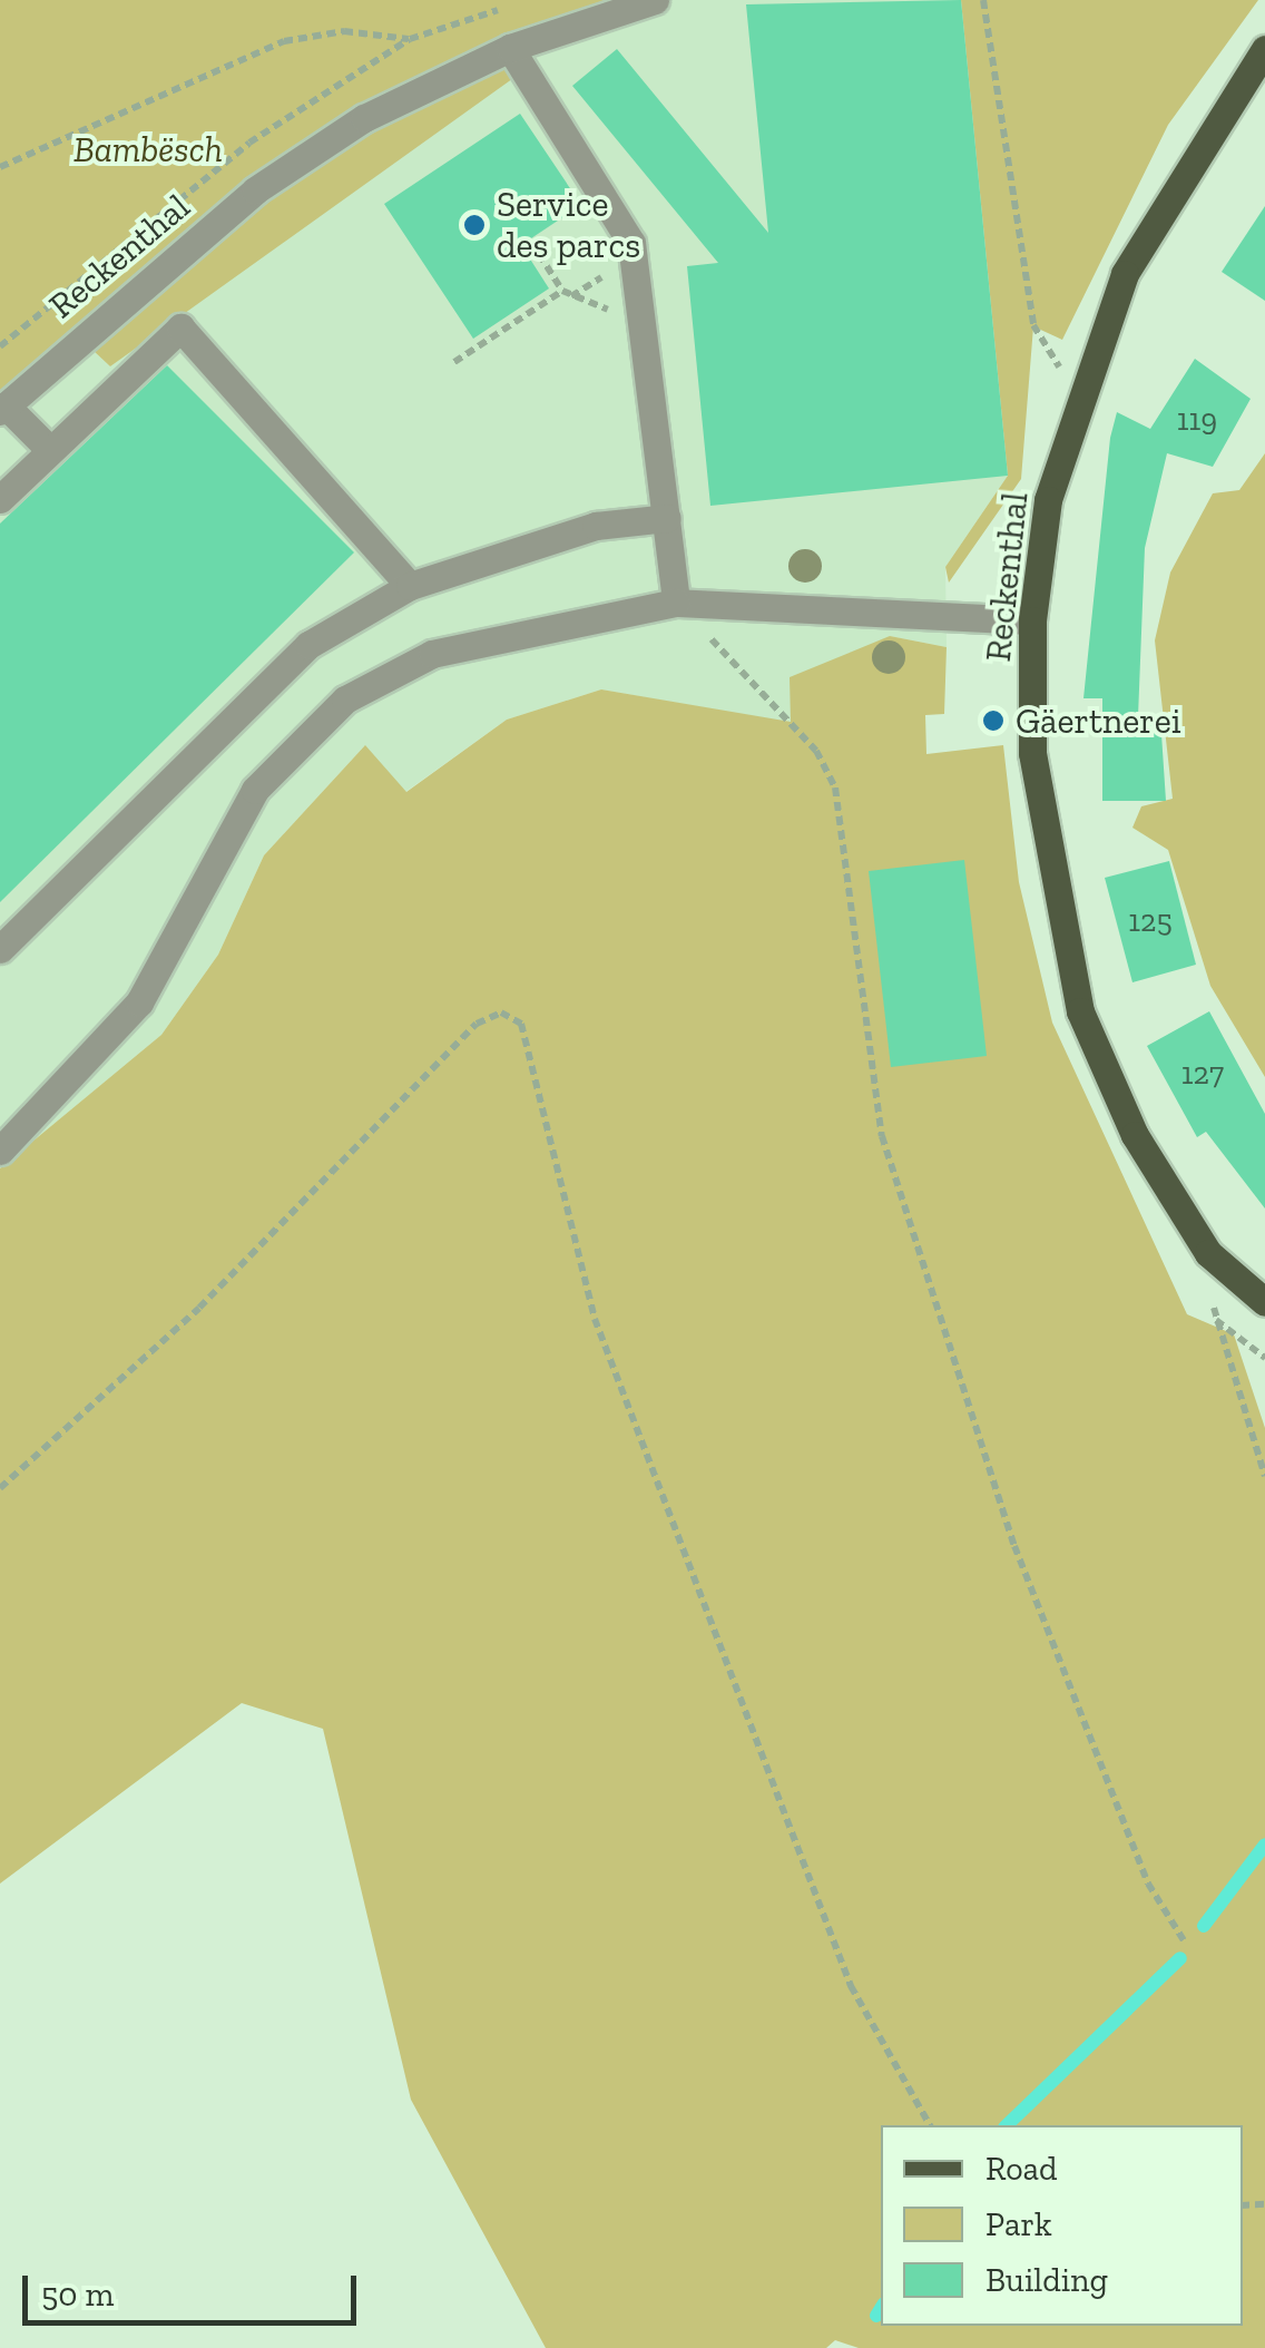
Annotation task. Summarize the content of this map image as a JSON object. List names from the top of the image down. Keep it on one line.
{"streets":{"main road":["Reckenthal"]},"parks":["Bambësch"],"places":["Service des parcs","Gäertnerei"],"house_numbers":["119","125","127"],"legend":["Road","Park","Building"],"scale_bar":"50 m"}
